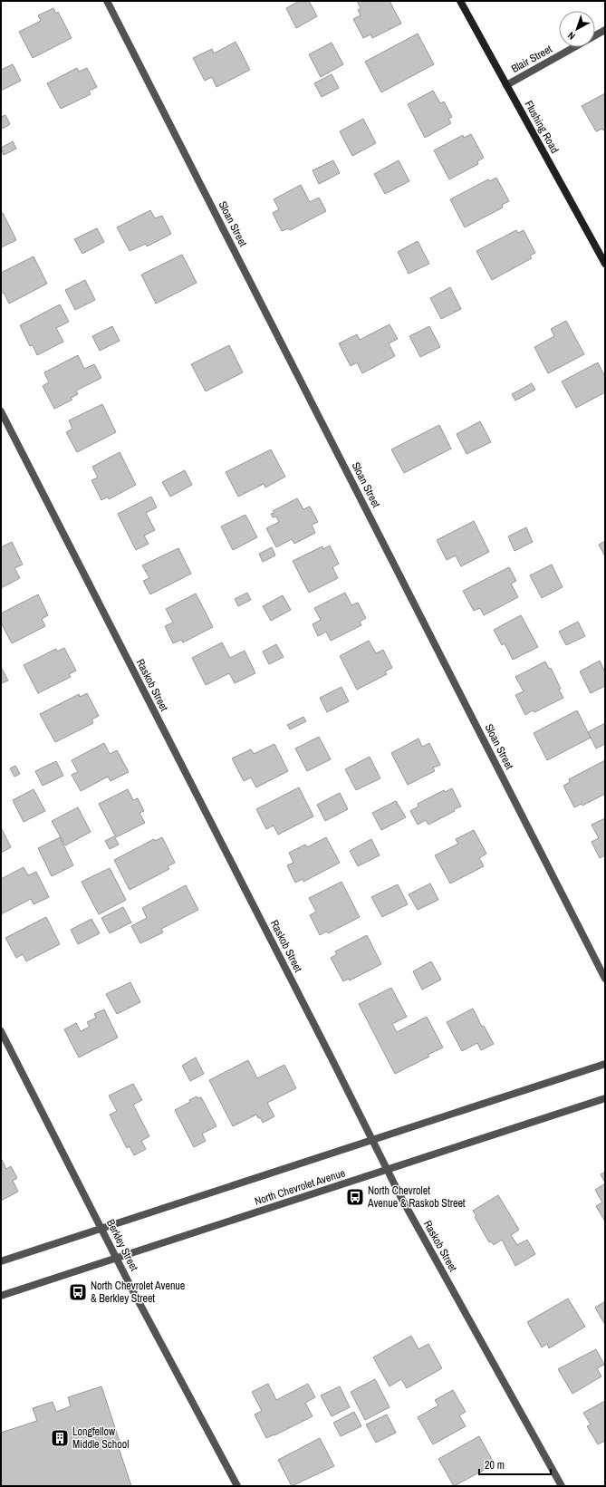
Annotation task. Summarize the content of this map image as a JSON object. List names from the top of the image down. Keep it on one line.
{"streets":{"main road":["Flushing Road"],"street":["Blair Street","Sloan Street","Raskob Street","North Chevrolet Avenue","Berkley Street"]},"crossings":[["Blair Street","Flushing Road"],["Raskob Street","North Chevrolet Avenue"],["North Chevrolet Avenue","Berkley Street"]],"places":{"bus stop":["North Chevrolet Avenue & Raskob Street","North Chevrolet Avenue & Berkley Street"],"building":["Longfellow Middle School"]},"scale_bar":"20 m","north":"bottom left"}
